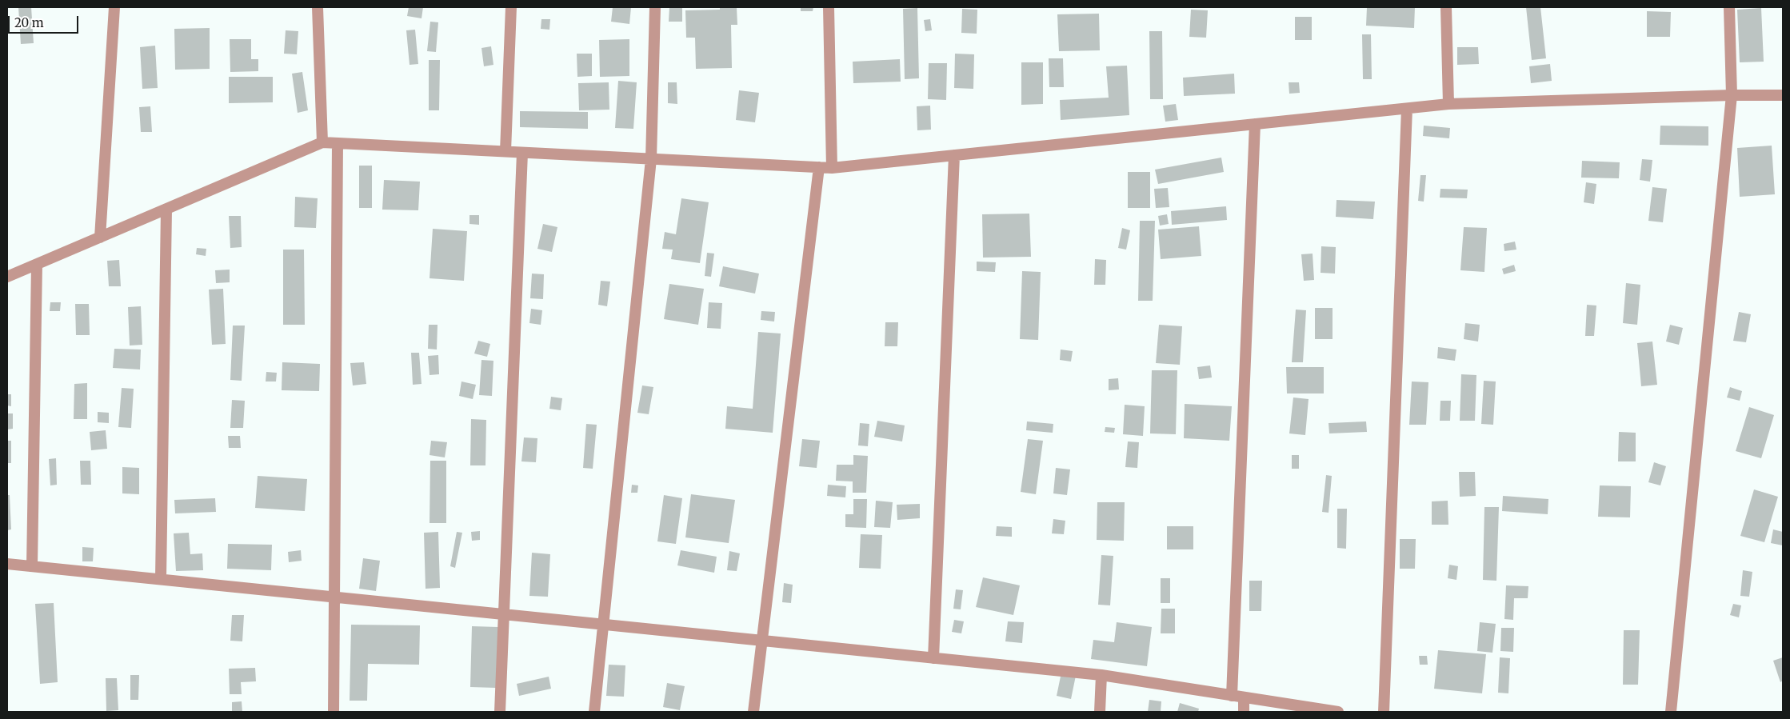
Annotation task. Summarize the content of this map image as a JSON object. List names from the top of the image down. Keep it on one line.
{"scale_bar":"20 m"}
